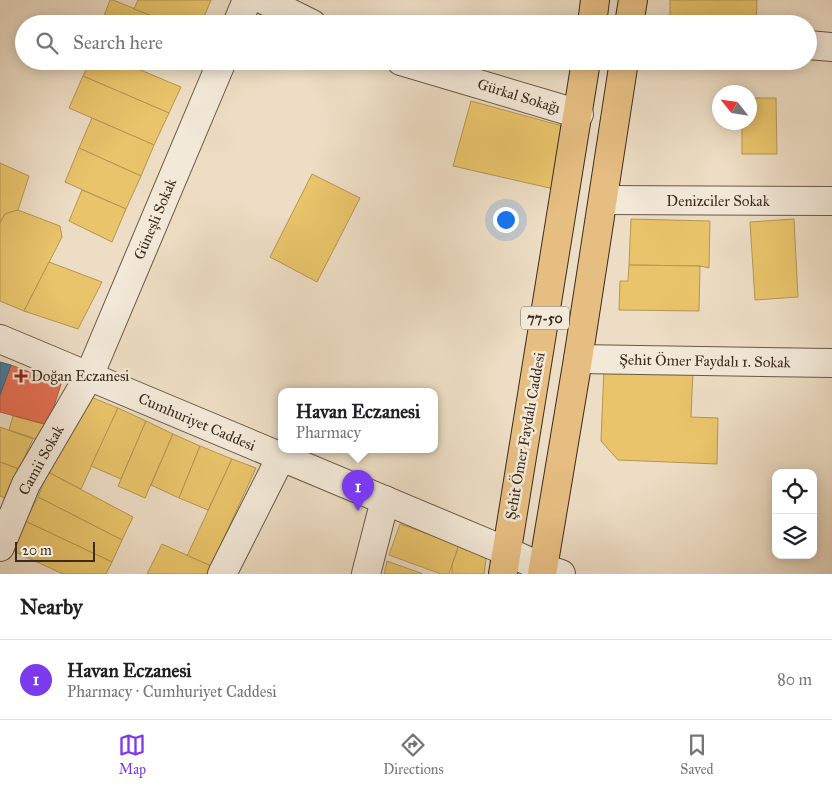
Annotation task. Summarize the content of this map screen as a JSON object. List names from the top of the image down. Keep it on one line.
{"streets":{"main road":["77-50","Şehit Ömer Faydalı Caddesi"],"street":["Gürkal Sokağı","Denizciler Sokak","Güneşli Sokak","Şehit Ömer Faydalı 1. Sokak","Cumhuriyet Caddesi","Camii Sokak"]},"crossings":[["Gürkal Sokağı","Şehit Ömer Faydalı Caddesi"],["Denizciler Sokak","77-50"],["Güneşli Sokak","Cumhuriyet Caddesi"],["Güneşli Sokak","Camii Sokak"],["77-50","Şehit Ömer Faydalı 1. Sokak"],["77-50","Cumhuriyet Caddesi"],["Cumhuriyet Caddesi","Şehit Ömer Faydalı Caddesi"],["Cumhuriyet Caddesi","Camii Sokak"]],"places":{"health":["Doğan Eczanesi"]},"scale_bar":"20 m","north":"top left","page":{"search":"Search here","popup":["Havan Eczanesi","Pharmacy"],"pins":"1","scale":"20 m","heading":"Nearby","list":[{"mark":"1","name":"Havan Eczanesi","note":"Pharmacy · Cumhuriyet Caddesi","value":"80 m"}],"nav":["Map","Directions","Saved"]}}
